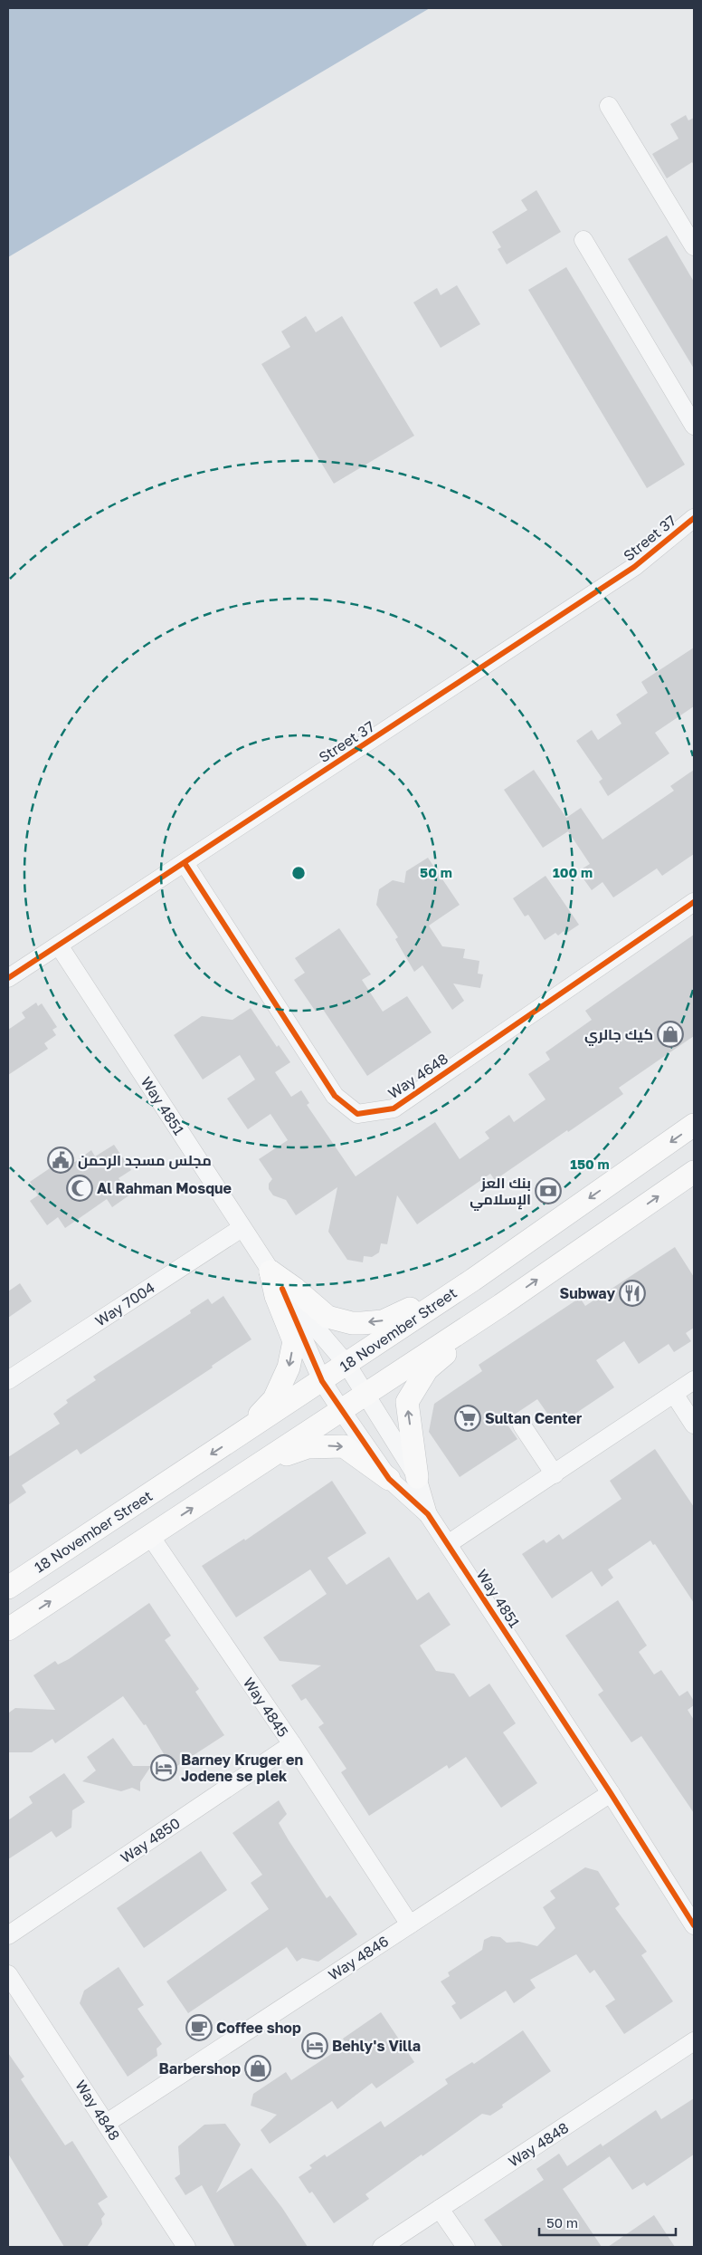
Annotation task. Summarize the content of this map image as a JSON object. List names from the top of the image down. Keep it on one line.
{"streets":{"main road":["18 November Street"],"street":["Street 37","Way 4648","Way 4851","Way 7004","Way 4845","Way 4850","Way 4846","Way 4848"]},"crossings":[["Street 37","Way 4648"],["Street 37","Way 4851"],["Way 4851","Way 7004"],["Way 4851","18 November Street"],["Way 4851","Way 4846"],["Way 4845","Way 4850"],["Way 4845","Way 4846"],["Way 4846","Way 4848"]],"places":{"shop":["كيك جالري","Barbershop"],"public building":["مجلس مسجد الرحمن"],"mosque":["Al Rahman Mosque"],"bank":["بنك العز الإسلامي"],"restaurant":["Subway"],"supermarket":["Sultan Center"],"hotel":["Barney Kruger en Jodene se plek","Behly's Villa"],"cafe":["Coffee shop"]},"scale_bar":"50 m","rings":["50 m","100 m","150 m"]}
